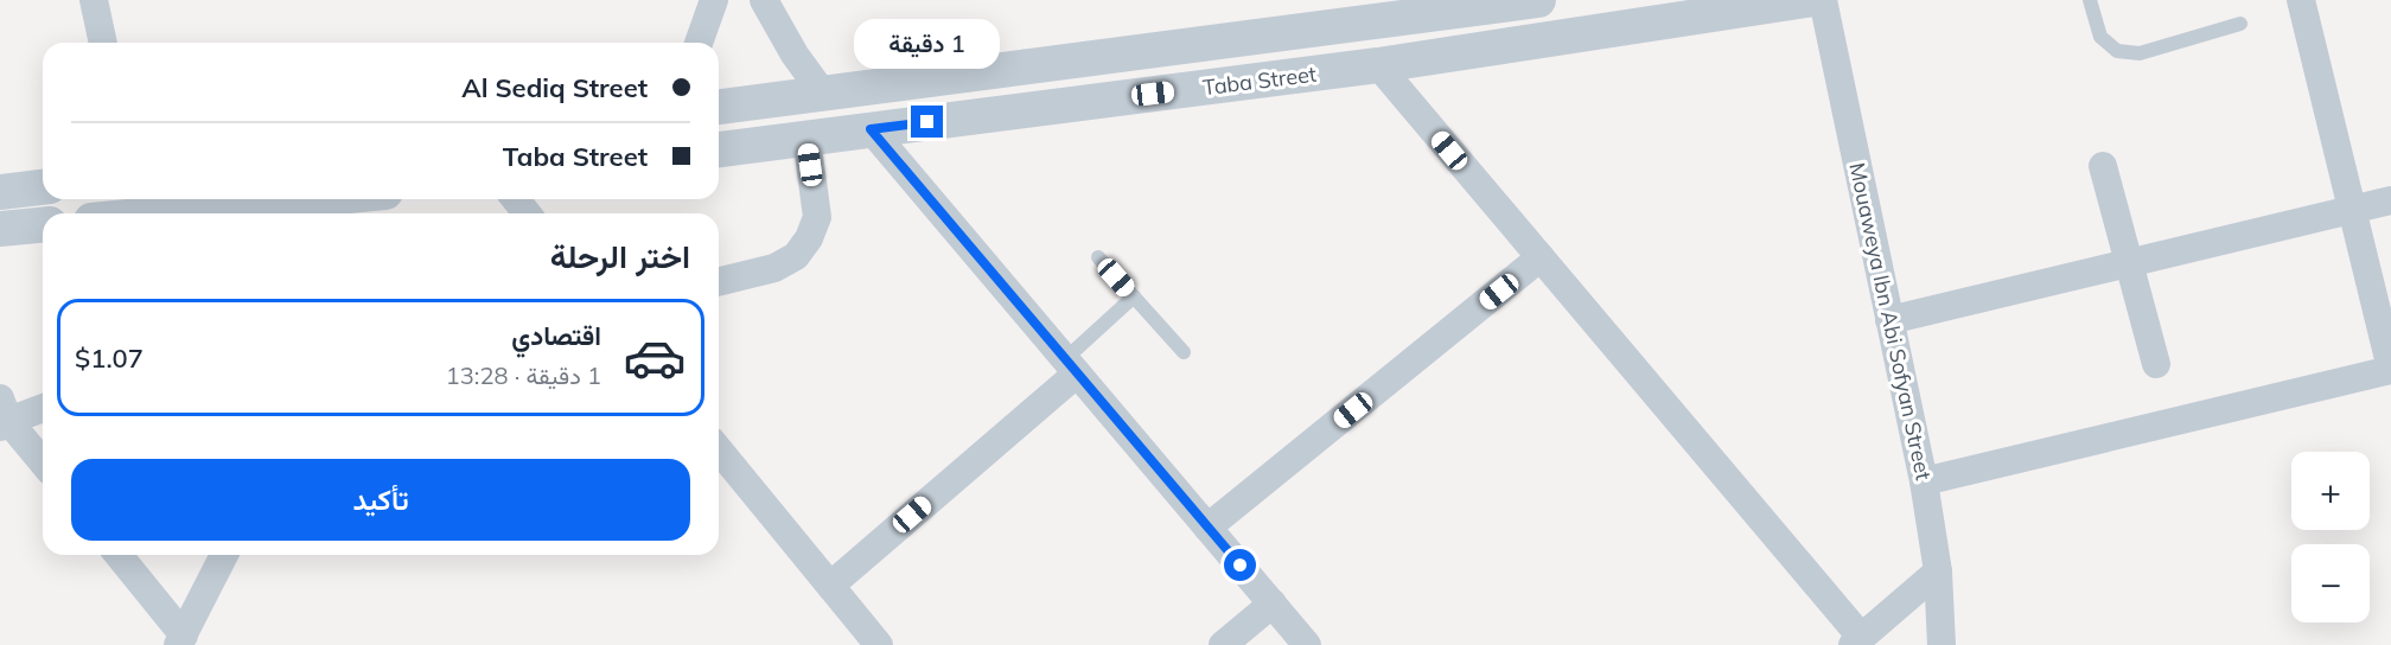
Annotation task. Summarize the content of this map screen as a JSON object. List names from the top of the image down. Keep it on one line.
{"streets":{"street":["Taba Street","Mouaweya Ibn Abi Sofyan Street"]},"page":{"bubble":"1 دقيقة","banner":["Al Sediq Street","Taba Street"],"heading":"اختر الرحلة","list":[{"name":"اقتصادي","note":"1 دقيقة · 13:28","value":"$1.07"}],"buttons":"تأكيد","map_buttons":["+","−"]}}
